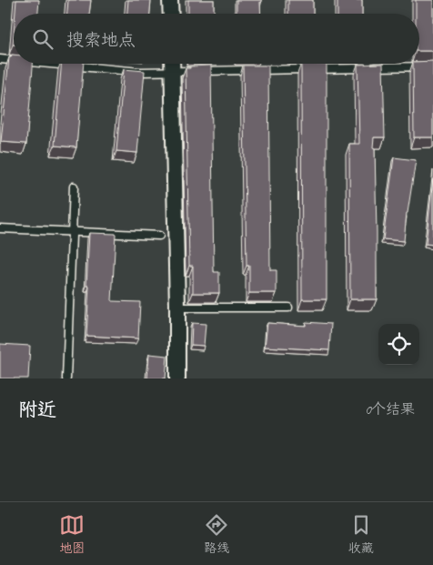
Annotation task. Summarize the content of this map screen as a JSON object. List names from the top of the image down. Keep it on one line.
{"page":{"search":"搜索地点","heading":["附近","0个结果"],"nav":["地图","路线","收藏"]}}
